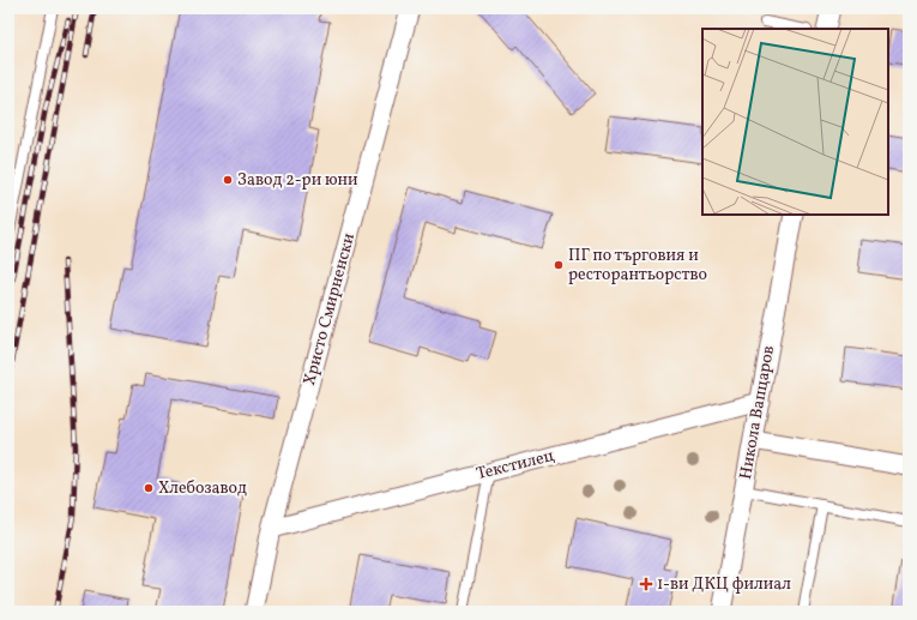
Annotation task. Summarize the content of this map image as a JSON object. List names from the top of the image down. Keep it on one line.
{"streets":{"street":["Христо Смирненски","Никола Вапцаров","Текстилец"]},"crossings":[["Христо Смирненски","Текстилец"],["Никола Вапцаров","Текстилец"]],"places":{"other":["Завод 2-ри юни","ПГ по търговия и ресторантьорство","Хлебозавод"],"health":["1-ви ДКЦ филиал"]}}
